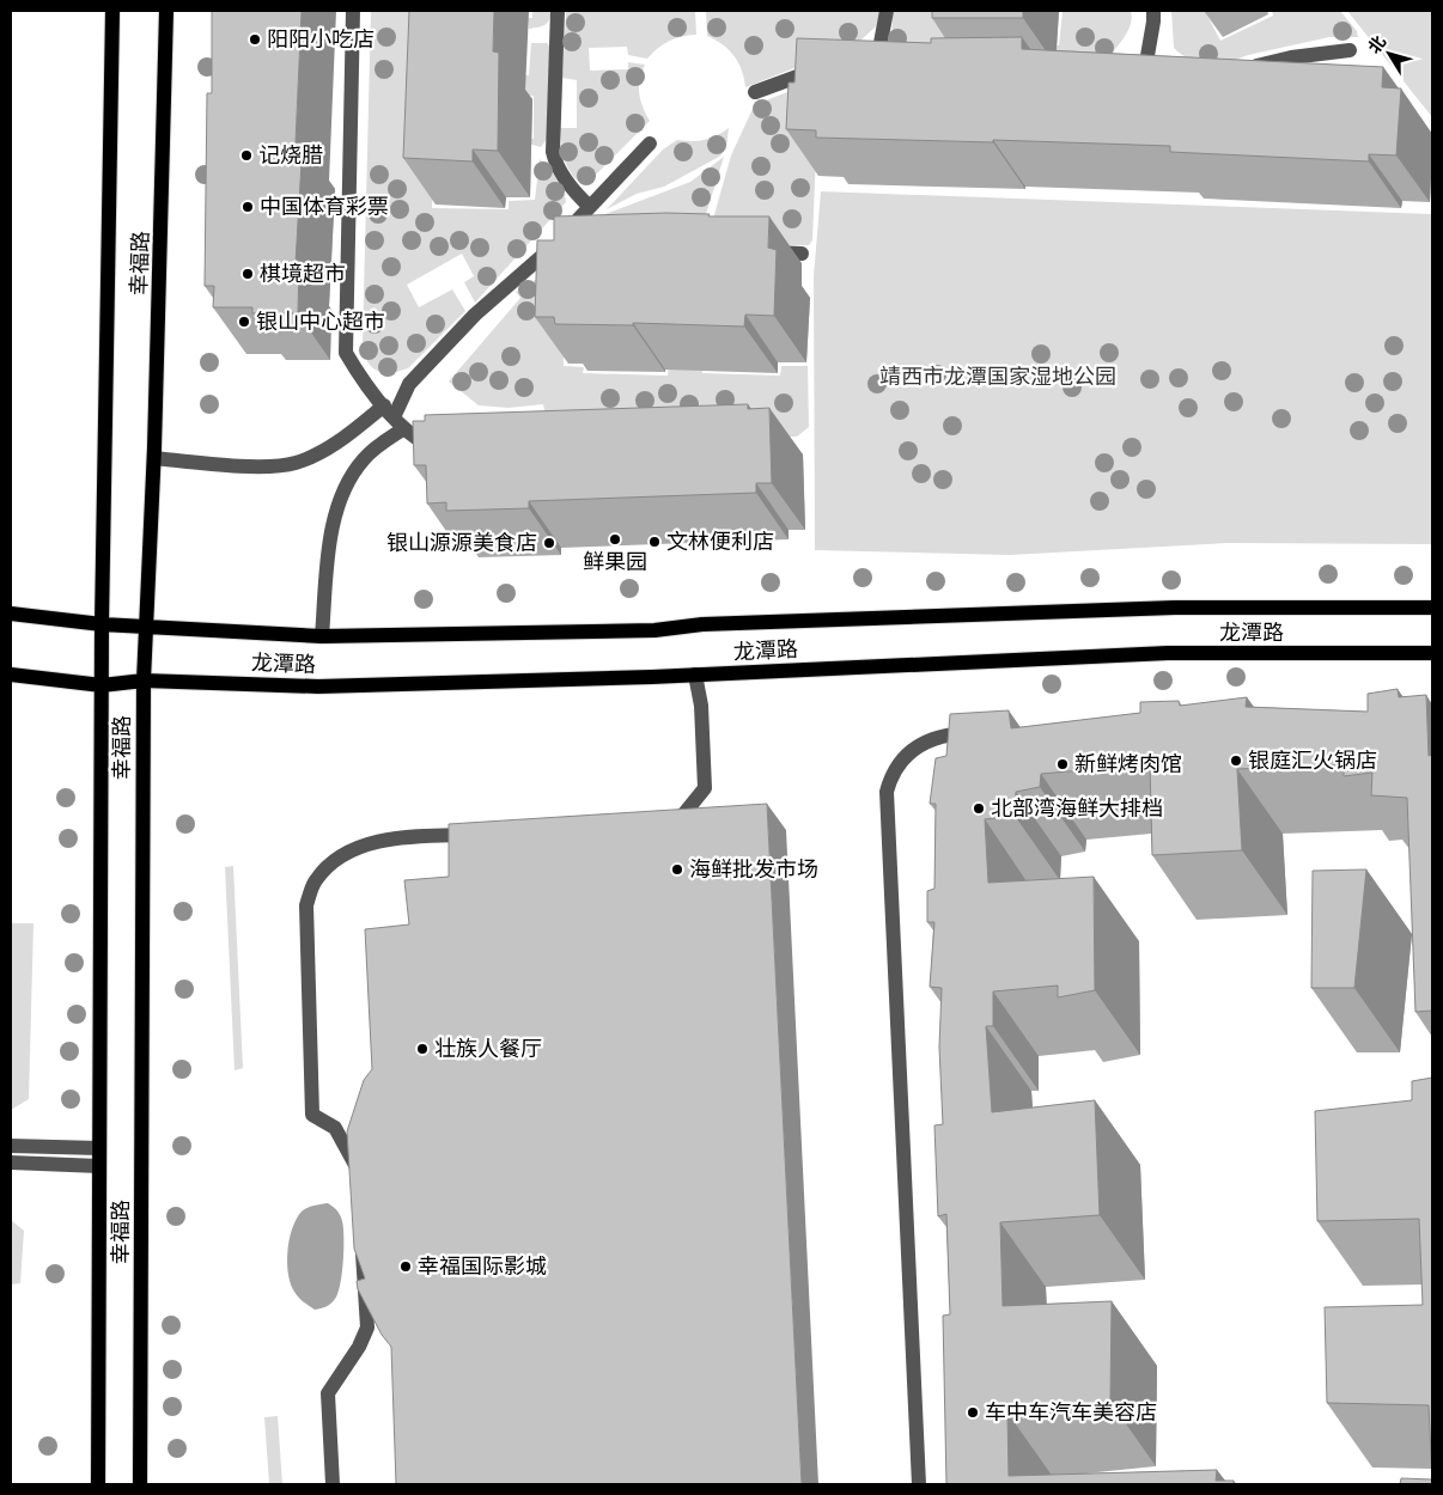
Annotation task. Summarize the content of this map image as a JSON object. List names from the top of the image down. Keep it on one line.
{"streets":{"main road":["幸福路","龙潭路"]},"crossings":[["幸福路","龙潭路"]],"parks":["靖西市龙潭国家湿地公园"],"places":["阳阳小吃店","记烧腊","中国体育彩票","棋境超市","银山中心超市","鲜果园","文林便利店","银山源源美食店","银庭汇火锅店","新鲜烤肉馆","北部湾海鲜大排档","海鲜批发市场","壮族人餐厅","幸福国际影城","车中车汽车美容店"],"north":"top left"}
